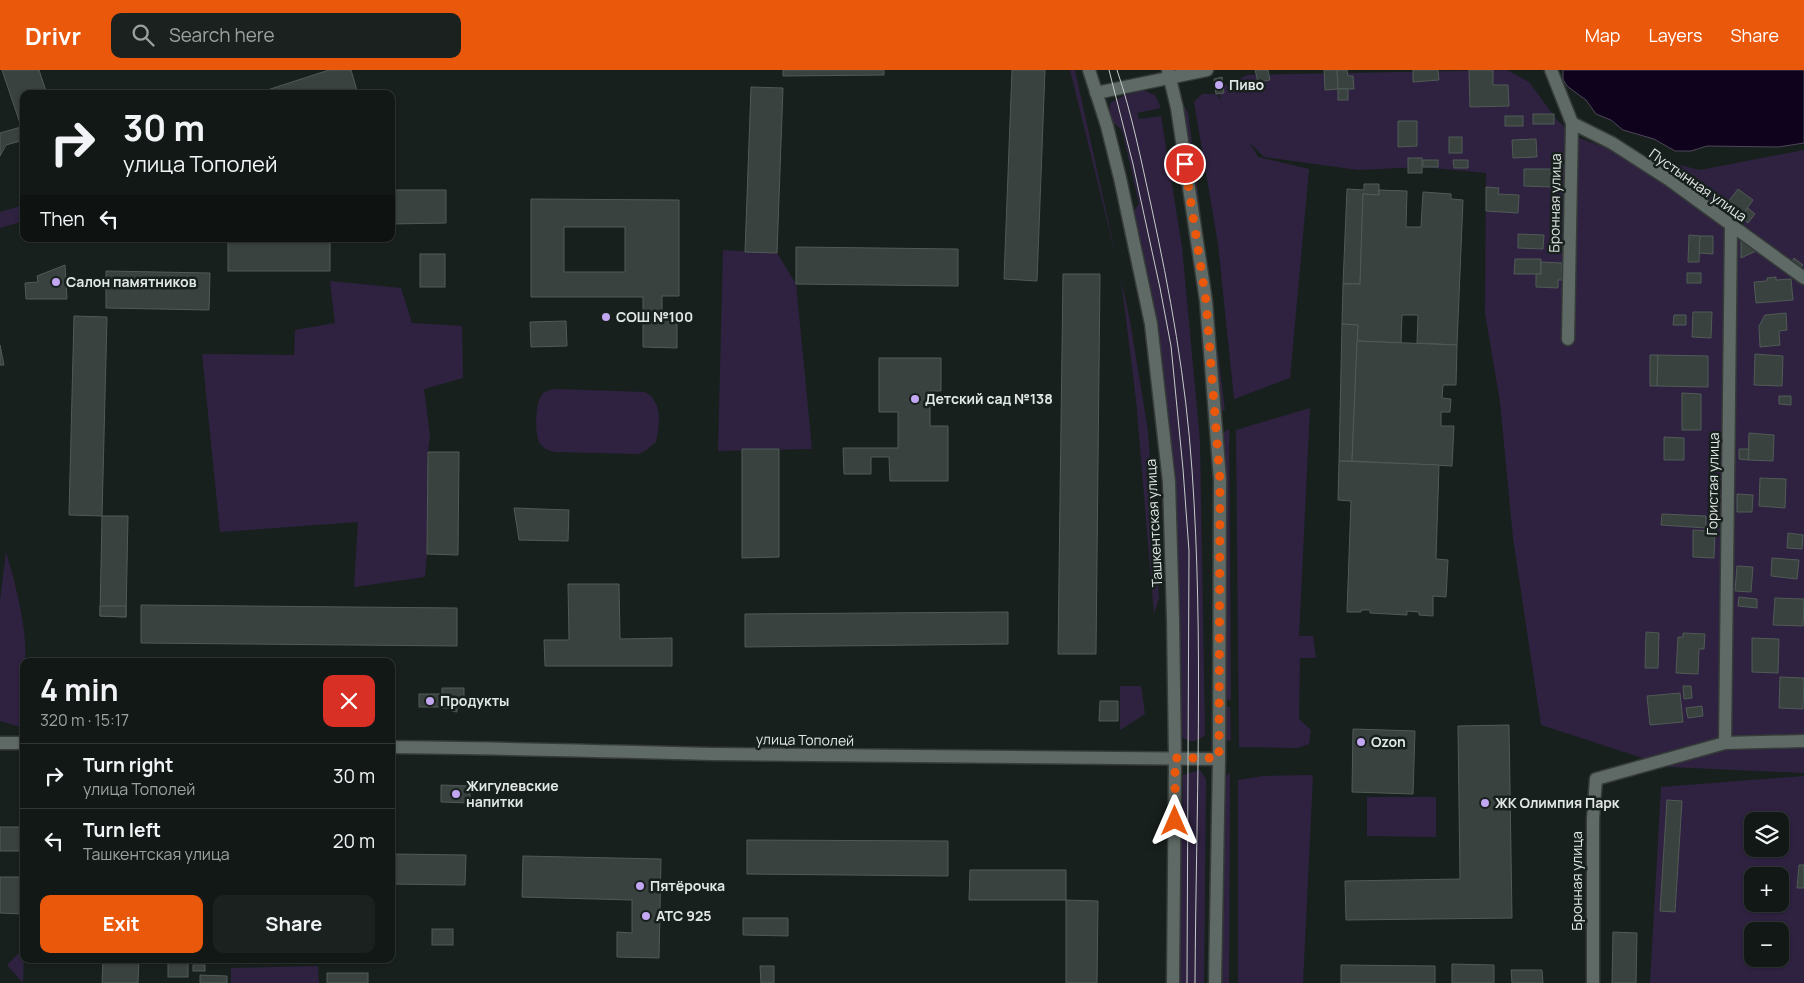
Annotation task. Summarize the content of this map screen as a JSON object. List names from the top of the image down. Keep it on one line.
{"streets":{"street":["Пустынная улица","Бронная улица","Гористая улица","Ташкентская улица","улица Тополей"]},"crossings":[["Пустынная улица","Бронная улица"],["Пустынная улица","Гористая улица"],["Бронная улица","Гористая улица"],["Ташкентская улица","улица Тополей"]],"places":["Пиво","Салон памятников","СОШ №100","Детский сад №138","Продукты","Ozon","Жигулевские напитки","ЖК Олимпия Парк","Пятёрочка","АТС 925"],"page":{"header":"Drivr","search":"Search here","nav":["Map","Layers","Share"],"turn":["30 m","улица Тополей"],"then":"Then","heading":["4 min","320 m · 15:17"],"list":[{"name":"Turn right","note":"улица Тополей","value":"30 m"},{"name":"Turn left","note":"Ташкентская улица","value":"20 m"}],"map_buttons":["+","−"],"buttons":["Exit","Share"]}}
